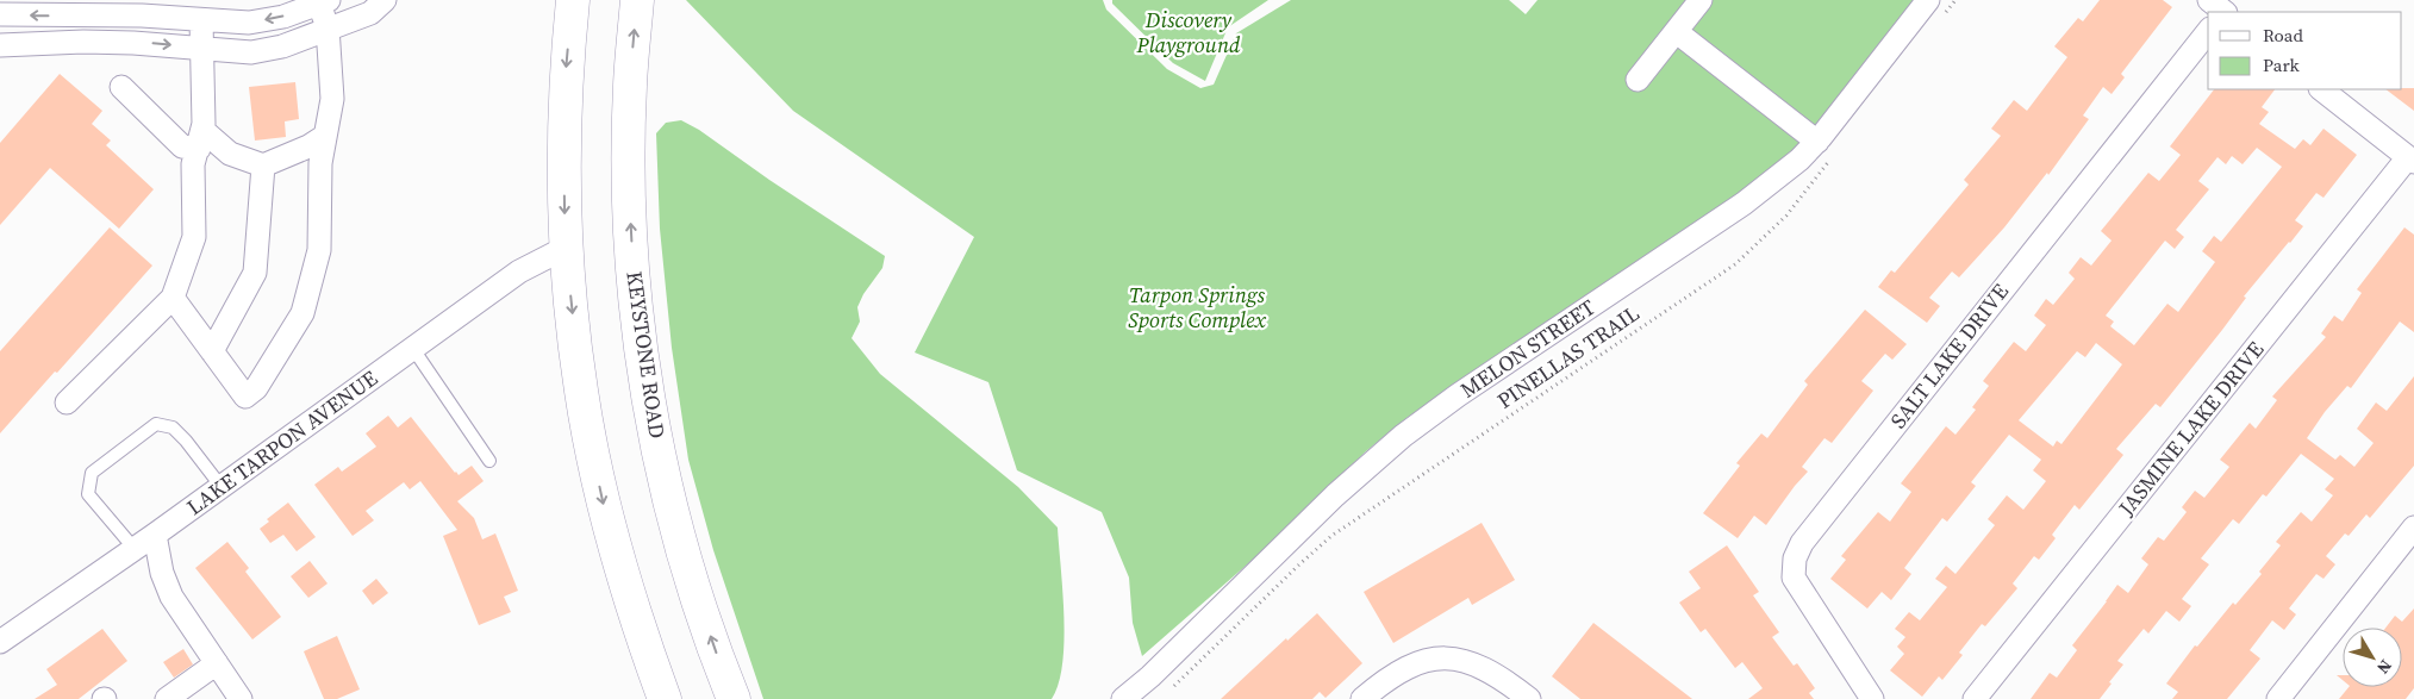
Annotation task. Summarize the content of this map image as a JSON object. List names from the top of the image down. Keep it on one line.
{"streets":{"main road":["KEYSTONE ROAD"],"street":["MELON STREET","SALT LAKE DRIVE","JASMINE LAKE DRIVE","LAKE TARPON AVENUE"],"path":["PINELLAS TRAIL"]},"crossings":[["MELON STREET","PINELLAS TRAIL"]],"parks":["Discovery Playground","Tarpon Springs Sports Complex"],"legend":["Road","Park"],"north":"bottom right"}
